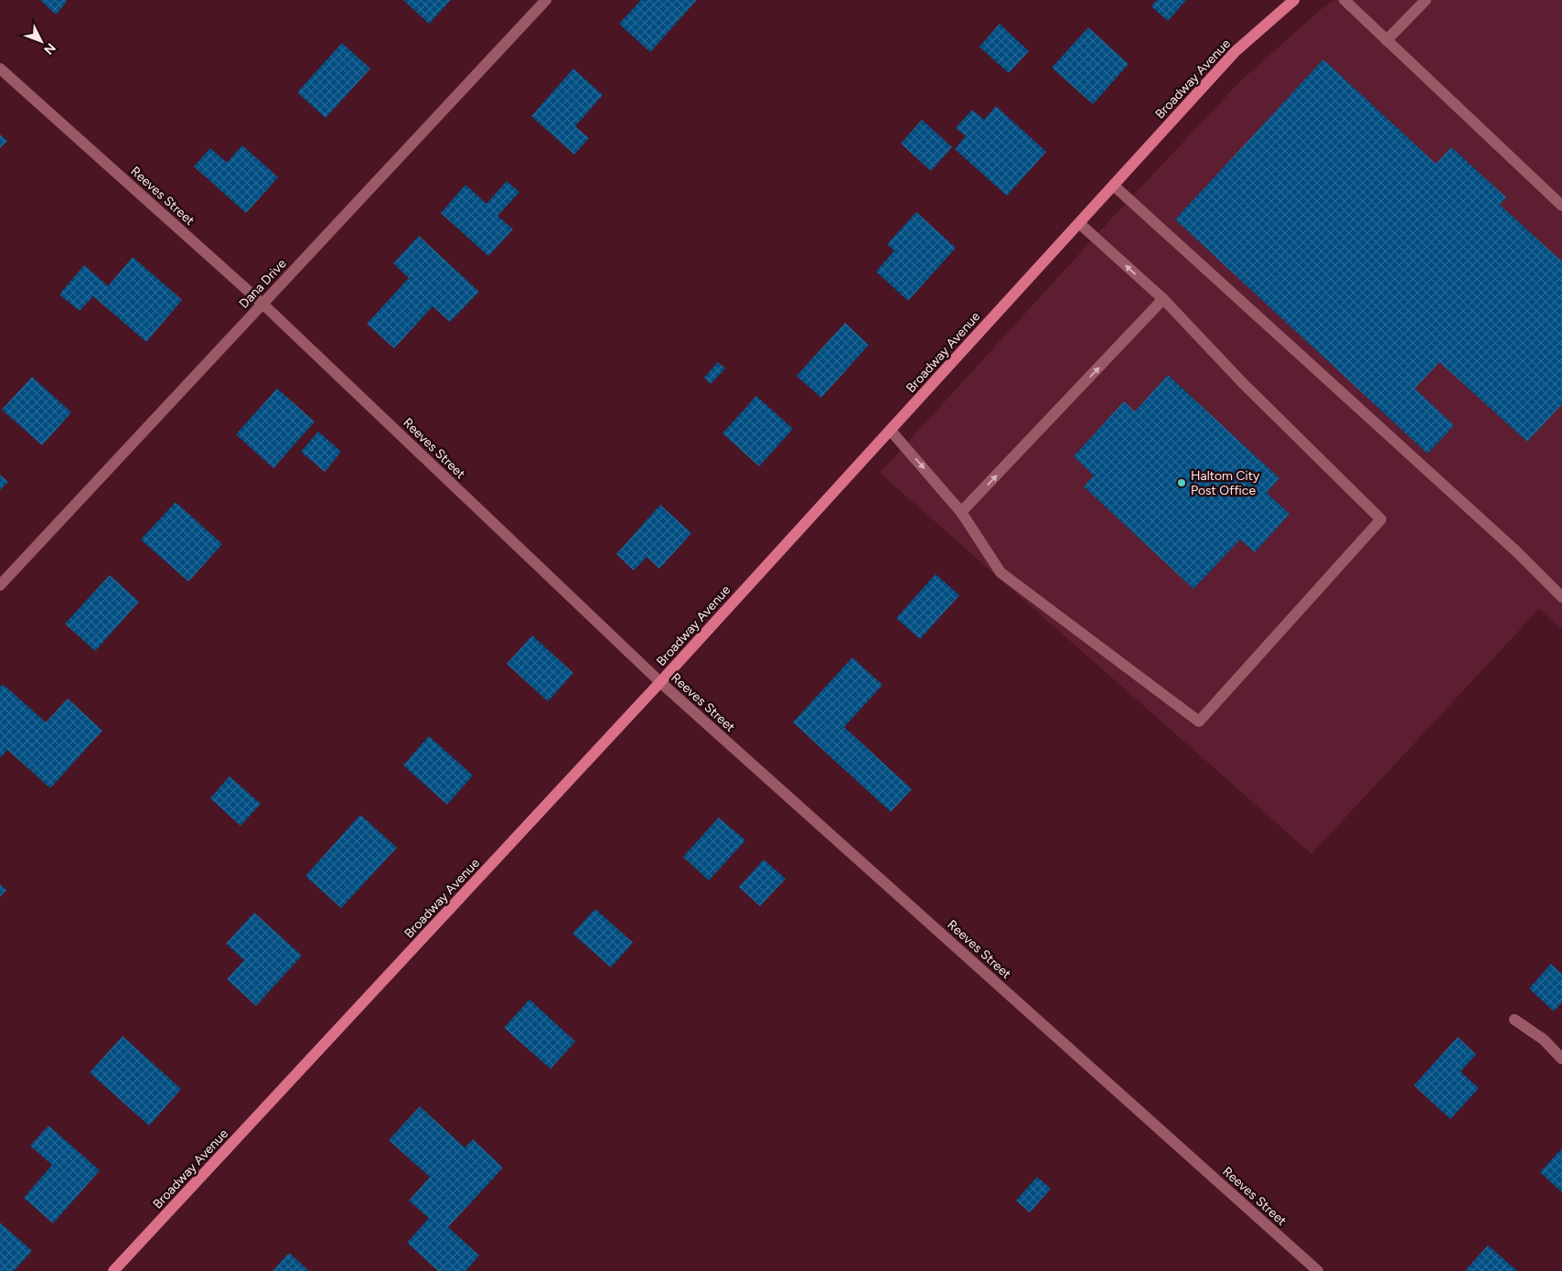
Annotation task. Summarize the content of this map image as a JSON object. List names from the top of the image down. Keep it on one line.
{"streets":{"main road":["Broadway Avenue"],"street":["Reeves Street","Dana Drive"]},"crossings":[["Broadway Avenue","Reeves Street"],["Reeves Street","Dana Drive"]],"places":["Haltom City Post Office"],"north":"bottom right"}
